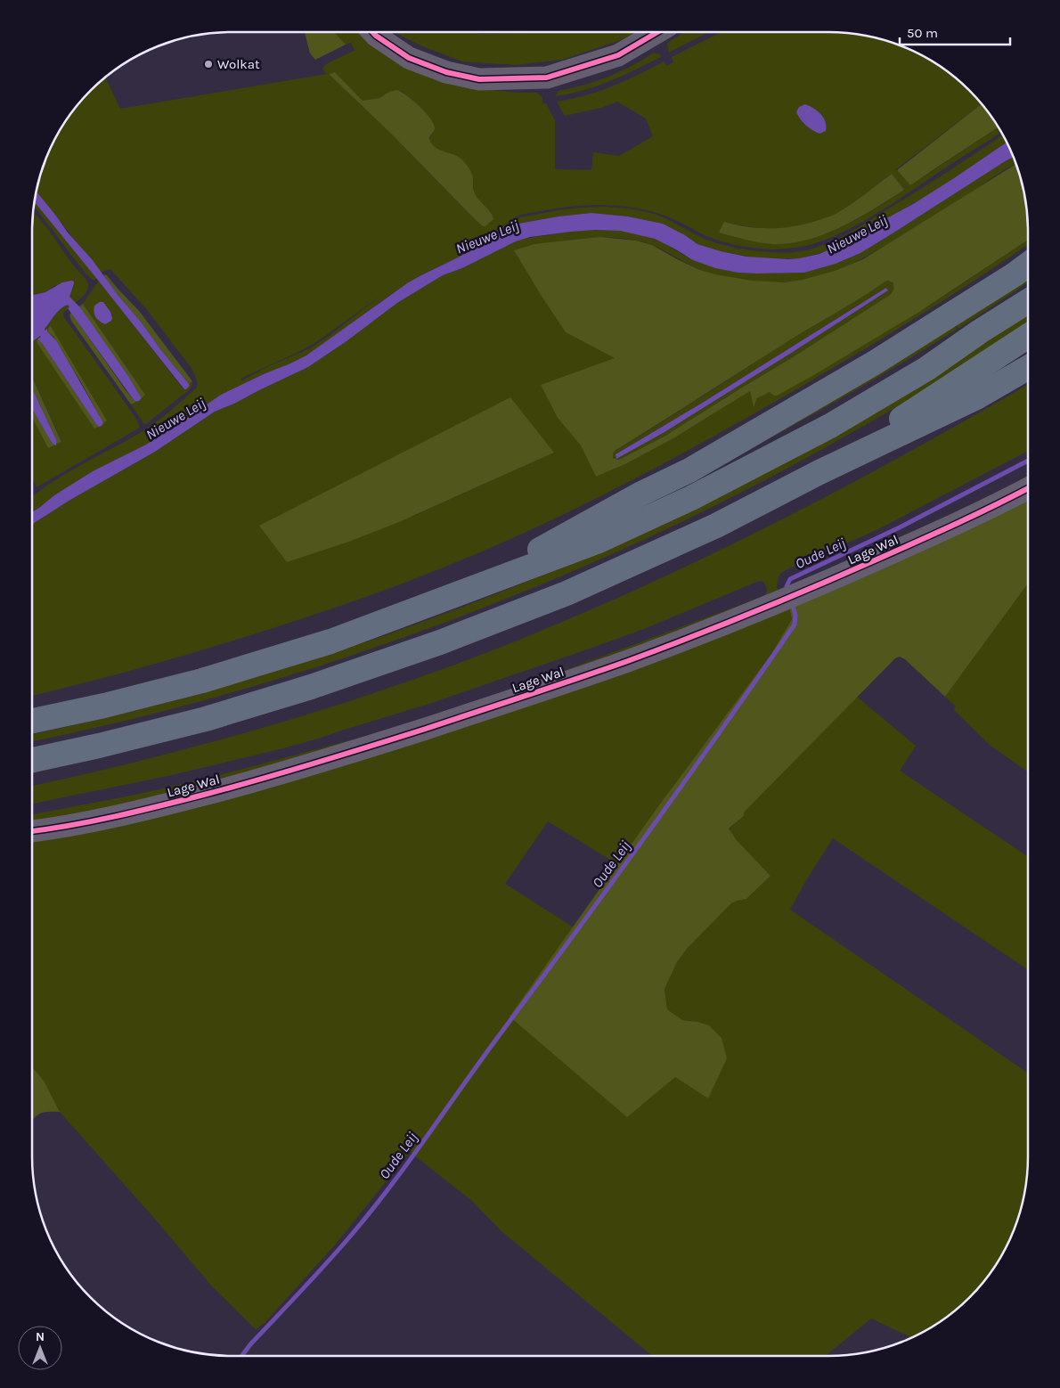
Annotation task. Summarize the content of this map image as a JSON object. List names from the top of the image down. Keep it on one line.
{"streets":{"street":["Lage Wal"]},"water":["Nieuwe Leij","Oude Leij"],"places":["Wolkat"],"scale_bar":"50 m","north":"top"}
